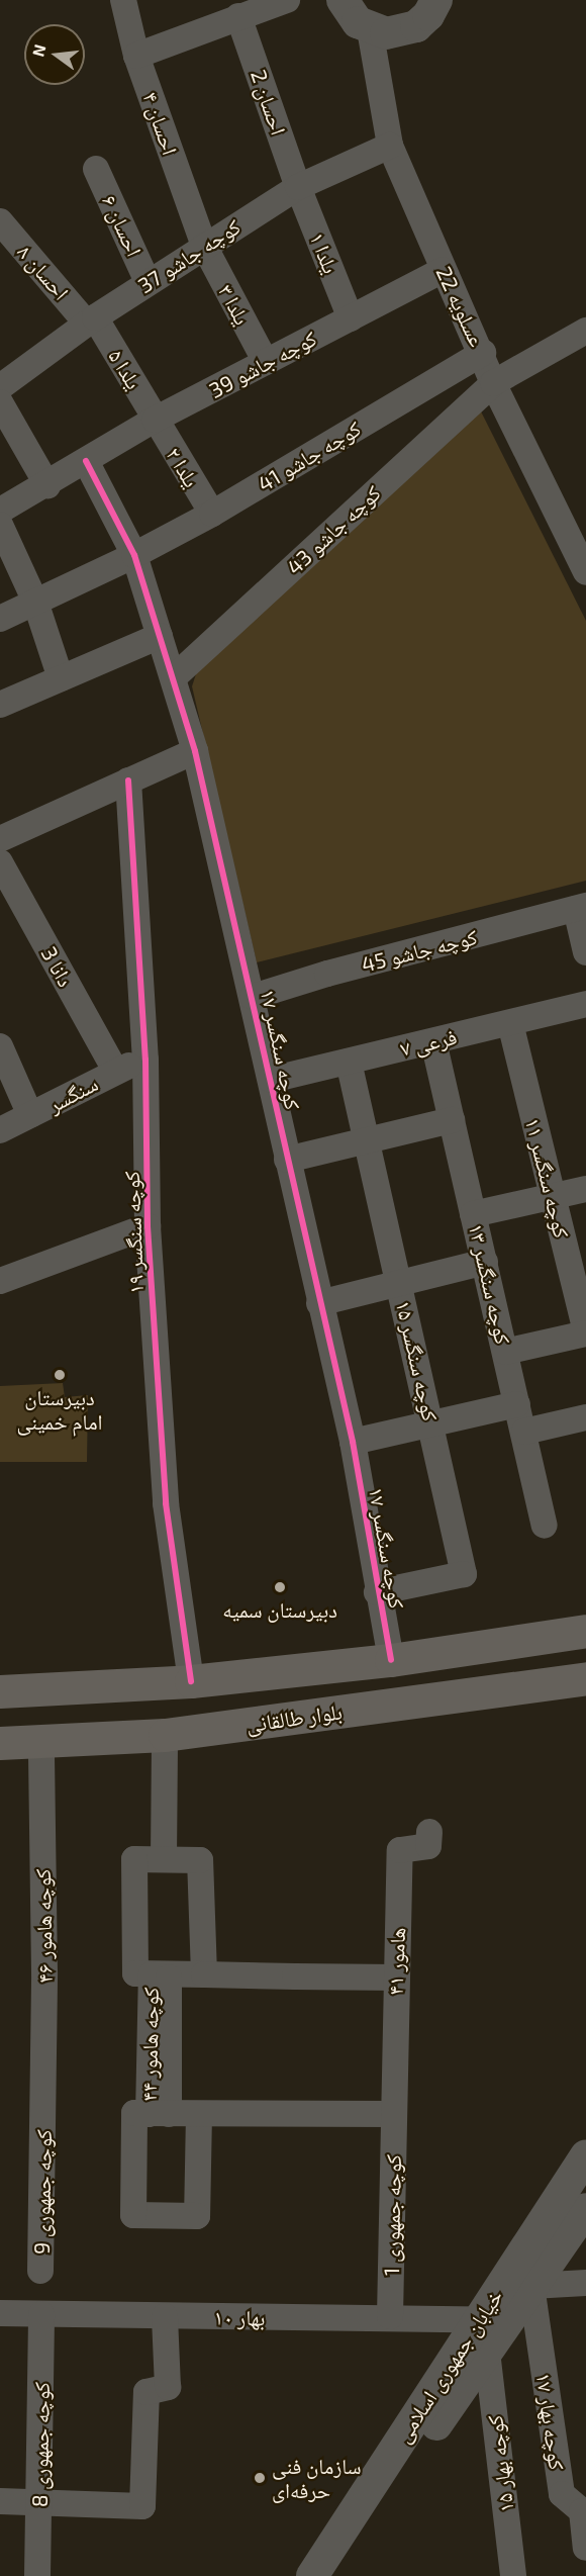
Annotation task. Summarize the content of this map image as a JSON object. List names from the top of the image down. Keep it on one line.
{"streets":{"main road":["بلوار طالقانی"],"street":["احسان 2","احسان ۴","احسان ۶","یلدا ۱","کوچه جاشو 37","احسان ۸","یلدا ۳","عسلویه 22","کوچه جاشو 39","یلدا ۵","کوچه جاشو 41","یلدا ۲","کوچه جاشو 43","کوچه جاشو 45","دانا 3","فرعی ۷","کوچه سنگسر ۱۷","سنگسر","کوچه سنگسر ۱۱","کوچه سنگسر ۱۹","کوچه سنگسر ۱۳","کوچه سنگسر ۱۵","کوچه هامور ۴۶","هامور ۴۱","کوچه هامور ۴۴","کوچه جمهوری 9","کوچه جمهوری 1","بهار ۱۰","خیابان جمهوری اسلامی","کوچه بهار ۱۷","کوچه جمهوری 8","کوچه بهار ۱۵"]},"crossings":[["احسان 2","یلدا ۱"],["احسان 2","کوچه جاشو 37"],["احسان ۴","کوچه جاشو 37"],["احسان ۴","یلدا ۳"],["احسان ۶","کوچه جاشو 37"],["یلدا ۱","کوچه جاشو 37"],["یلدا ۱","کوچه جاشو 39"],["کوچه جاشو 37","احسان ۸"],["کوچه جاشو 37","یلدا ۳"],["کوچه جاشو 37","عسلویه 22"],["کوچه جاشو 37","یلدا ۵"],["احسان ۸","یلدا ۵"],["یلدا ۳","کوچه جاشو 39"],["عسلویه 22","کوچه جاشو 39"],["عسلویه 22","کوچه جاشو 41"],["عسلویه 22","کوچه جاشو 43"],["کوچه جاشو 39","یلدا ۵"],["کوچه جاشو 39","یلدا ۲"],["کوچه جاشو 39","کوچه سنگسر ۱۷"],["یلدا ۵","یلدا ۲"],["کوچه جاشو 41","یلدا ۲"],["کوچه جاشو 41","کوچه سنگسر ۱۷"],["کوچه جاشو 43","کوچه سنگسر ۱۷"],["کوچه جاشو 45","کوچه سنگسر ۱۷"],["دانا 3","سنگسر"],["فرعی ۷","کوچه سنگسر ۱۷"],["فرعی ۷","کوچه سنگسر ۱۱"],["فرعی ۷","کوچه سنگسر ۱۳"],["فرعی ۷","کوچه سنگسر ۱۵"],["کوچه سنگسر ۱۷","کوچه سنگسر ۱۵"],["سنگسر","کوچه سنگسر ۱۹"],["بلوار طالقانی","کوچه هامور ۴۶"],["کوچه هامور ۴۶","کوچه جمهوری 9"],["هامور ۴۱","کوچه جمهوری 1"],["کوچه جمهوری 1","بهار ۱۰"],["بهار ۱۰","خیابان جمهوری اسلامی"],["بهار ۱۰","کوچه جمهوری 8"],["خیابان جمهوری اسلامی","کوچه بهار ۱۷"],["خیابان جمهوری اسلامی","کوچه بهار ۱۵"]],"places":["دبیرستان امام خمینی","دبیرستان سمیه","سازمان فنی حرفه‌ای"],"north":"left"}
